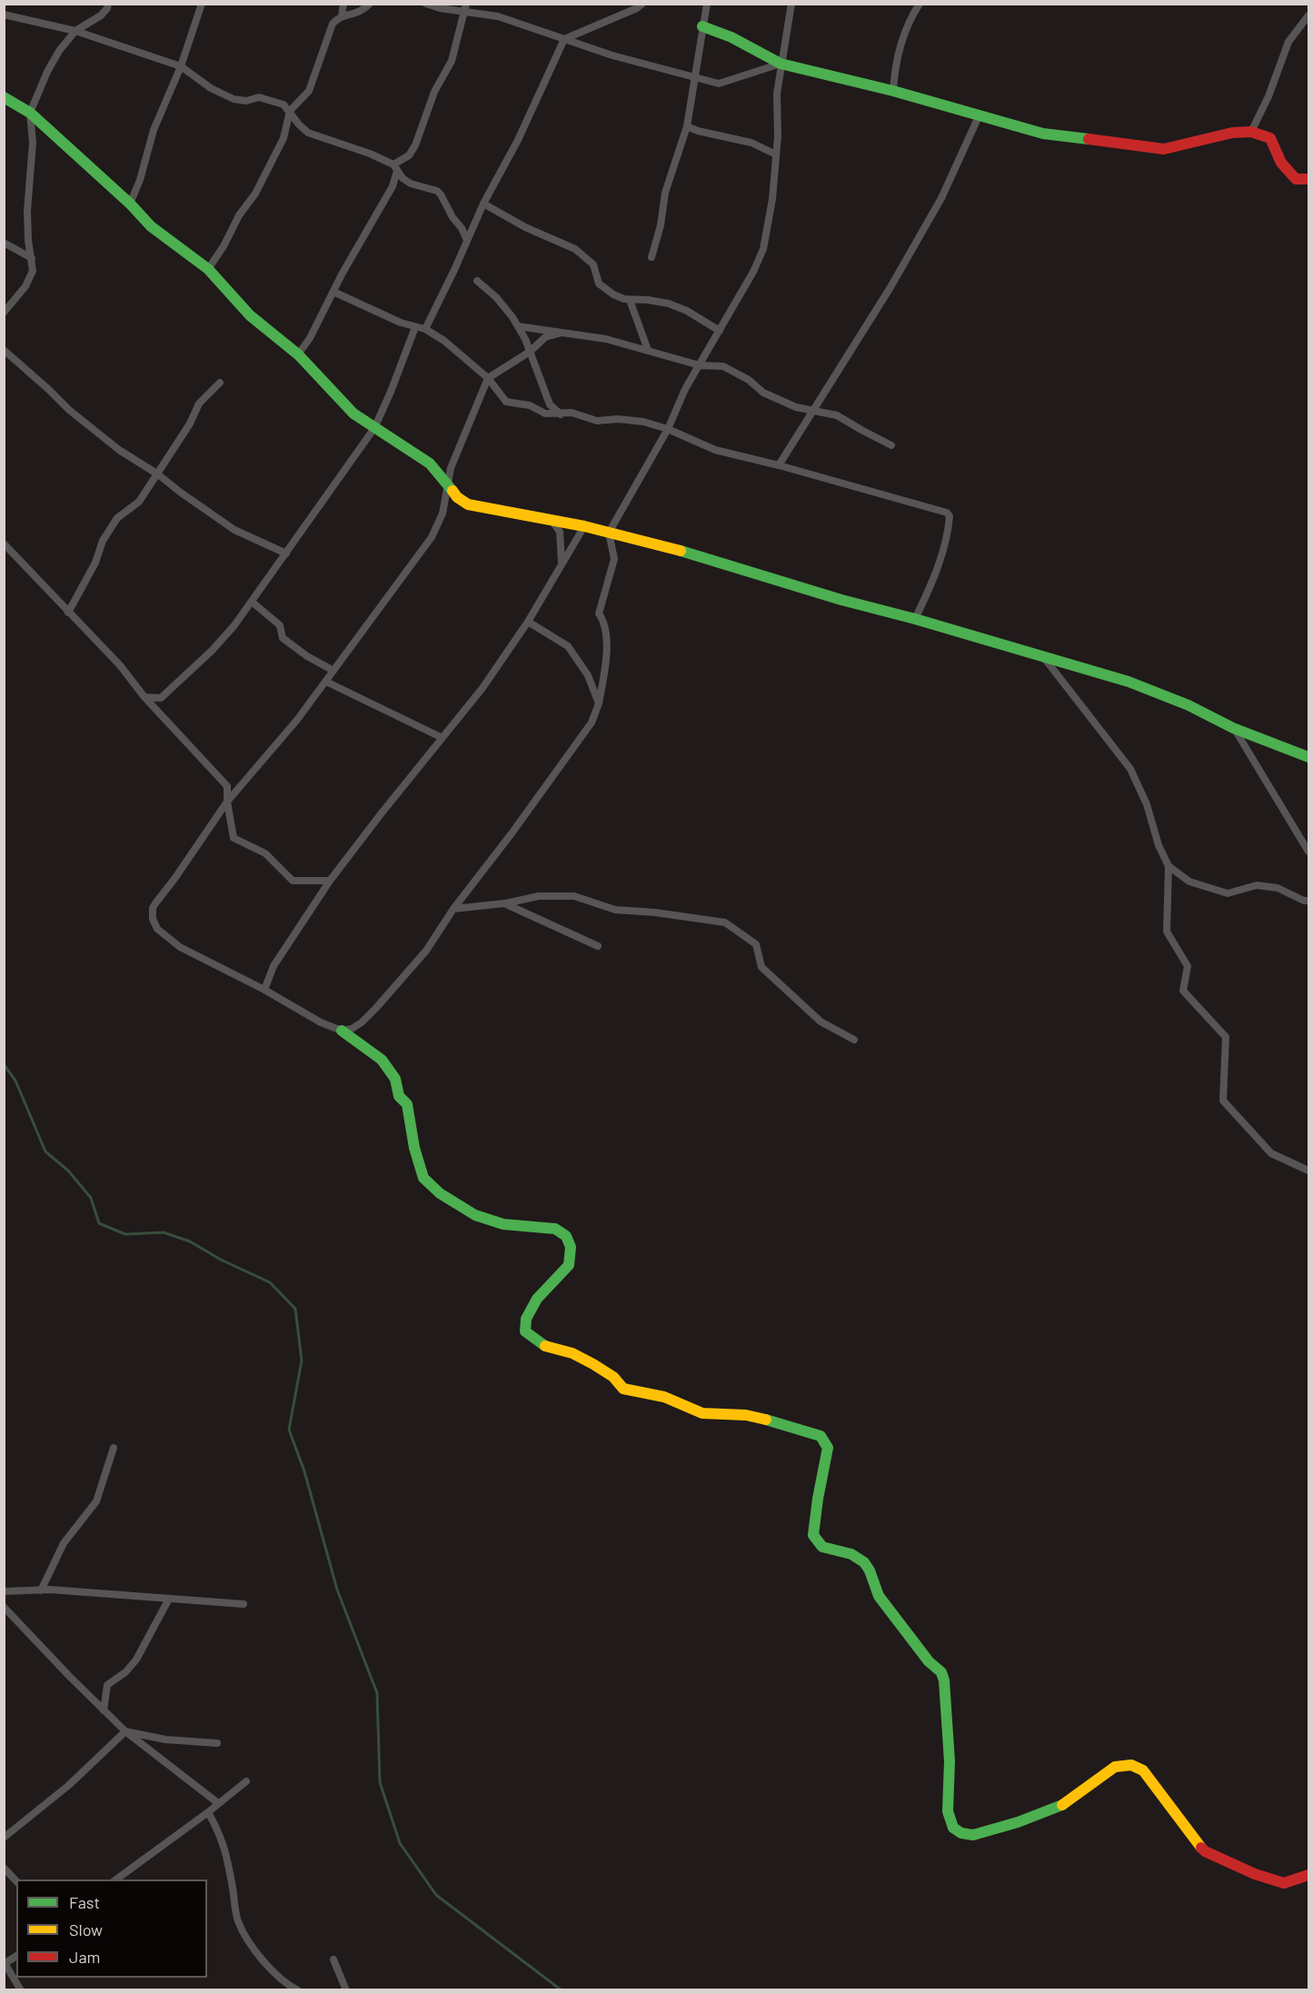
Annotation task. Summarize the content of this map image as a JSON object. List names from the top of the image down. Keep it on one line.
{"legend":["Fast","Slow","Jam"]}
